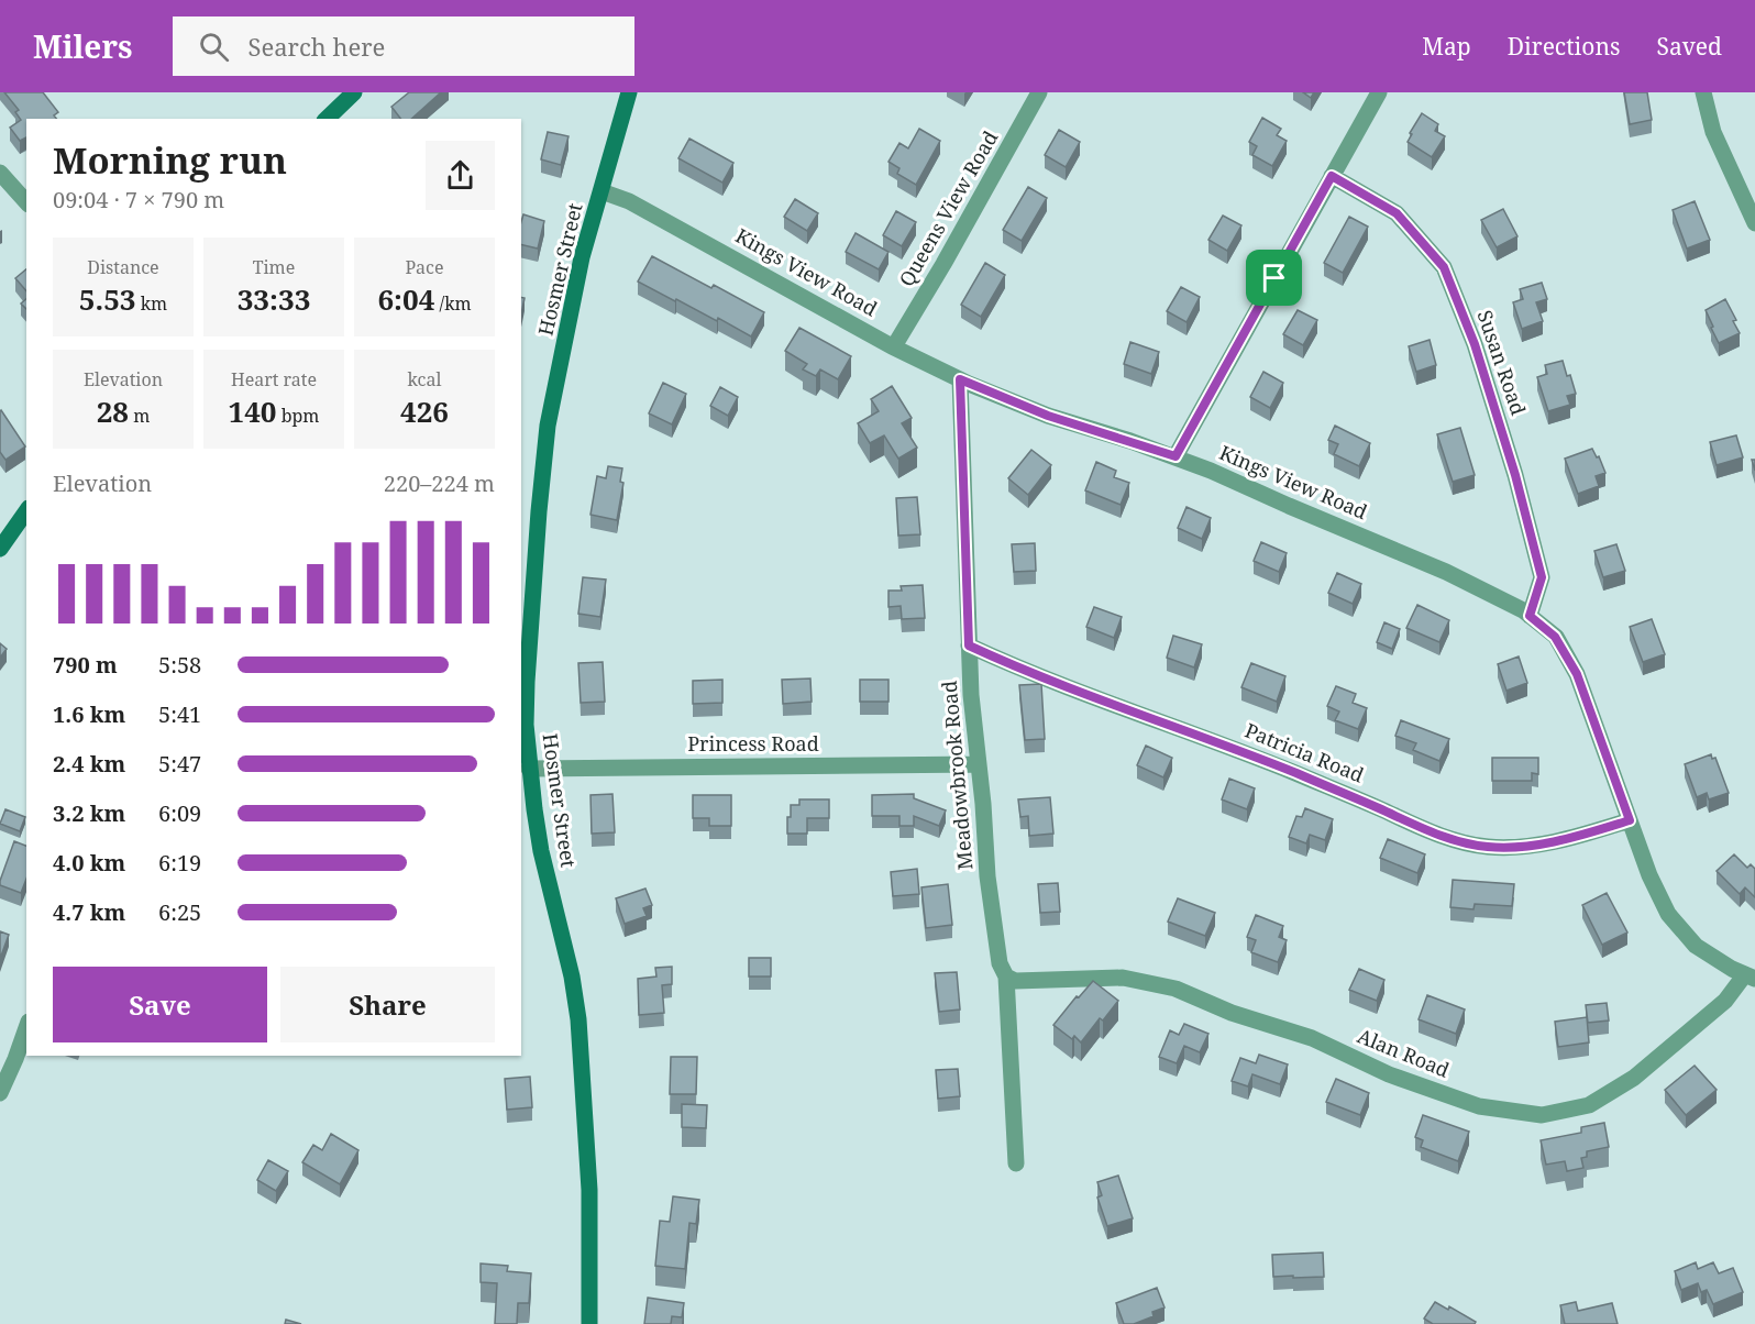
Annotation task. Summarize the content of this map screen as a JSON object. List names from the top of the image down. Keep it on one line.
{"streets":{"street":["Queens View Road","Hosmer Street","Kings View Road","Susan Road","Princess Road","Patricia Road","Meadowbrook Road","Alan Road"]},"crossings":[["Queens View Road","Kings View Road"],["Hosmer Street","Kings View Road"],["Hosmer Street","Princess Road"],["Kings View Road","Susan Road"],["Kings View Road","Patricia Road"],["Kings View Road","Meadowbrook Road"],["Kings View Road","Alan Road"],["Princess Road","Meadowbrook Road"],["Patricia Road","Meadowbrook Road"],["Meadowbrook Road","Alan Road"]],"page":{"header":"Milers","search":"Search here","nav":["Map","Directions","Saved"],"heading":["Morning run","09:04 · 7 × 790 m"],"stats":[["Distance","5.53 km"],["Time","33:33"],["Pace","6:04 /km"],["Elevation","28 m"],["Heart rate","140 bpm"],["kcal","426"]],"chart":["Elevation","220–224 m"],"list":[{"name":"790 m","note":"5:58"},{"name":"1.6 km","note":"5:41"},{"name":"2.4 km","note":"5:47"},{"name":"3.2 km","note":"6:09"},{"name":"4.0 km","note":"6:19"},{"name":"4.7 km","note":"6:25"}],"buttons":["Save","Share"]}}
